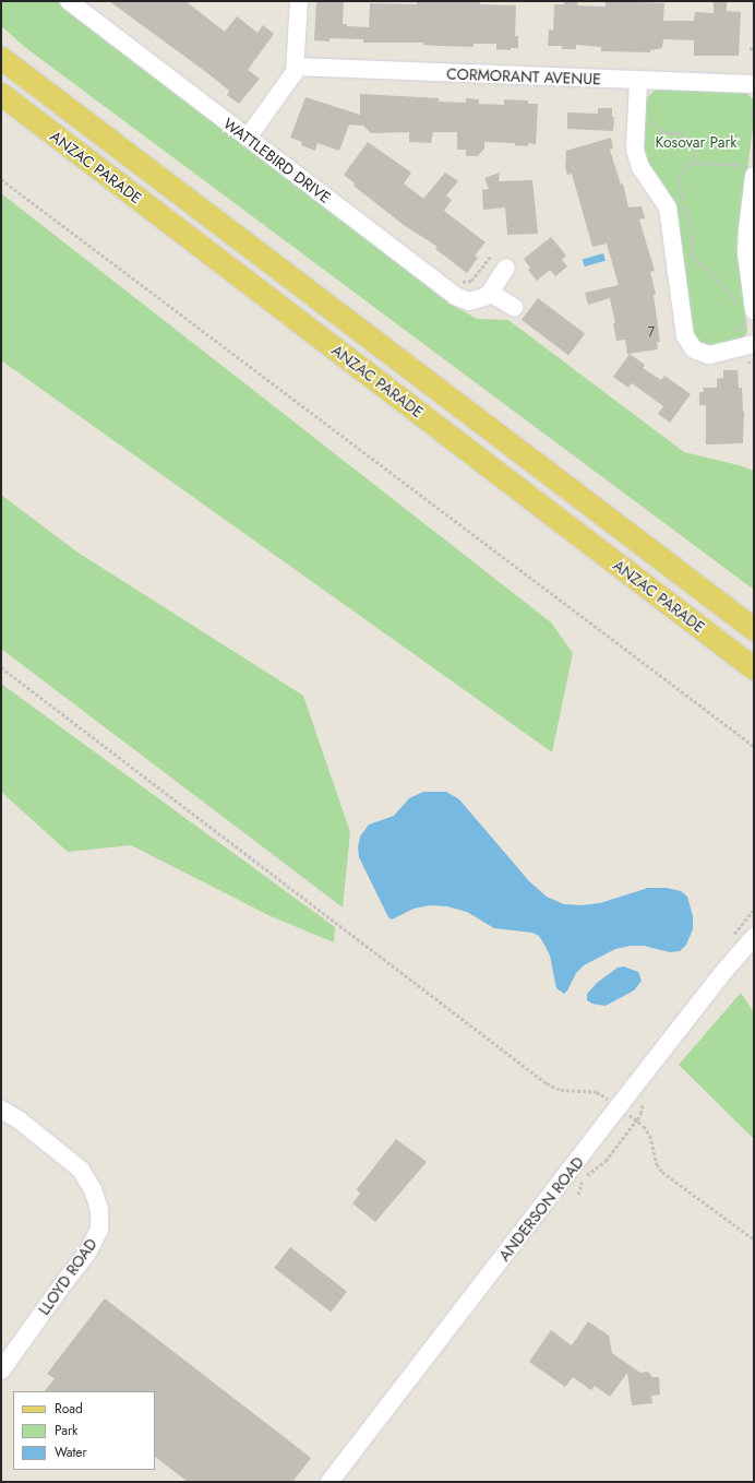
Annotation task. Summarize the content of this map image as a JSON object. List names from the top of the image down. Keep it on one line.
{"streets":{"main road":["ANZAC PARADE"],"street":["CORMORANT AVENUE","WATTLEBIRD DRIVE","ANDERSON ROAD","LLOYD ROAD"]},"parks":["Kosovar Park"],"house_numbers":["7"],"legend":["Road","Park","Water"]}
